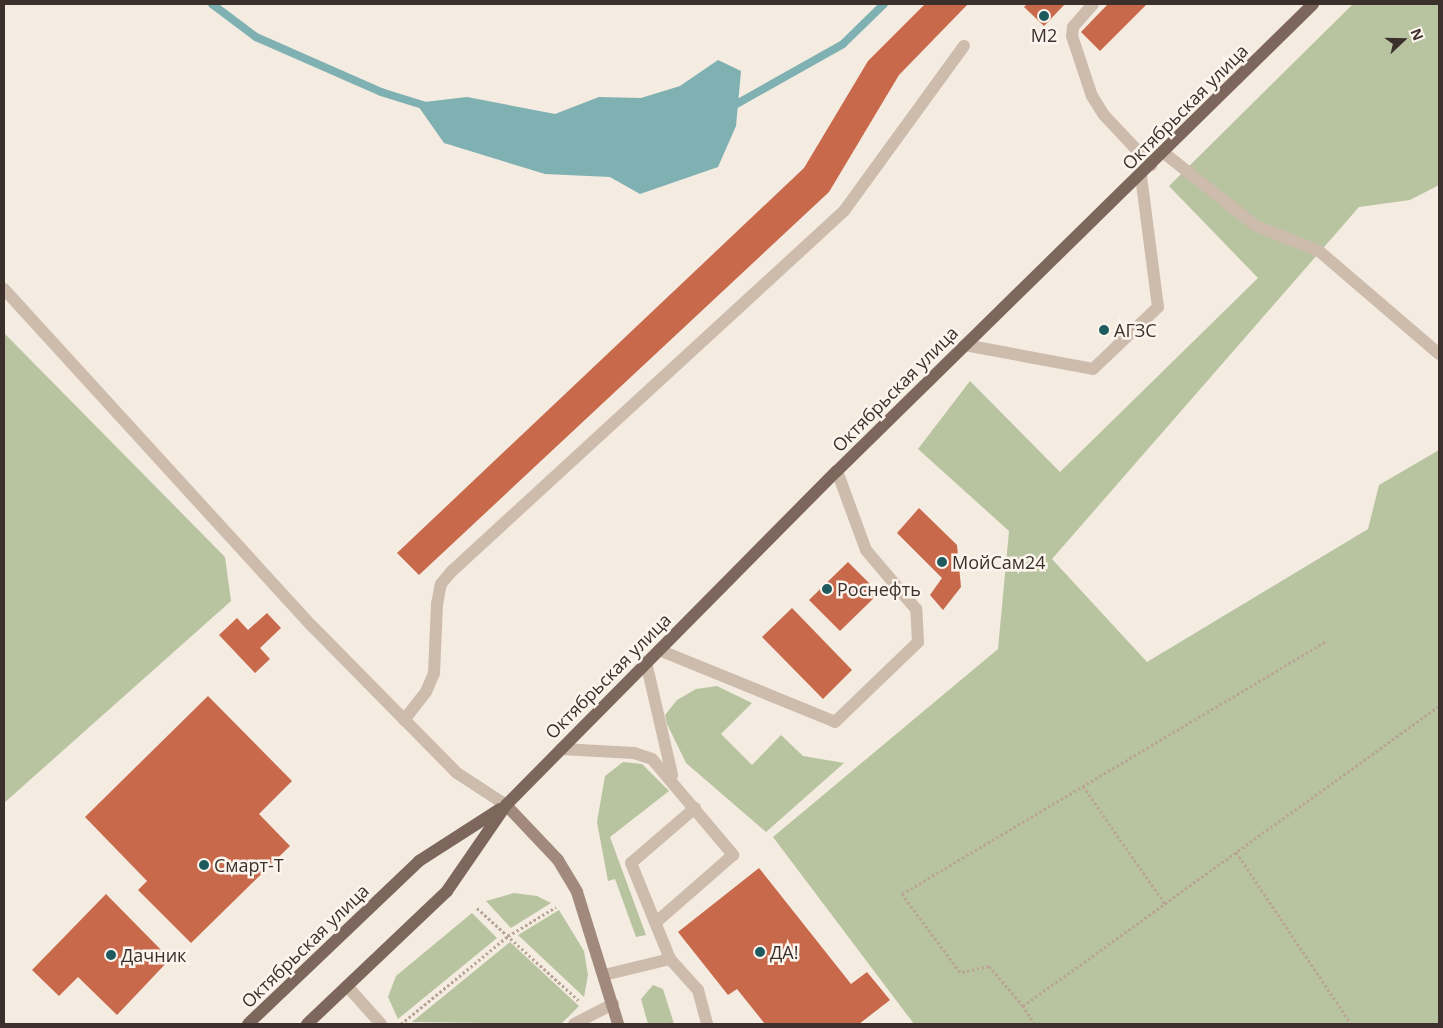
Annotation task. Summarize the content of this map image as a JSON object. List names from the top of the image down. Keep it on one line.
{"streets":{"main road":["Октябрьская улица"]},"places":["М2","АГЗС","МойСам24","Роснефть","Смарт-Т","ДА!","Дачник"],"north":"right"}
